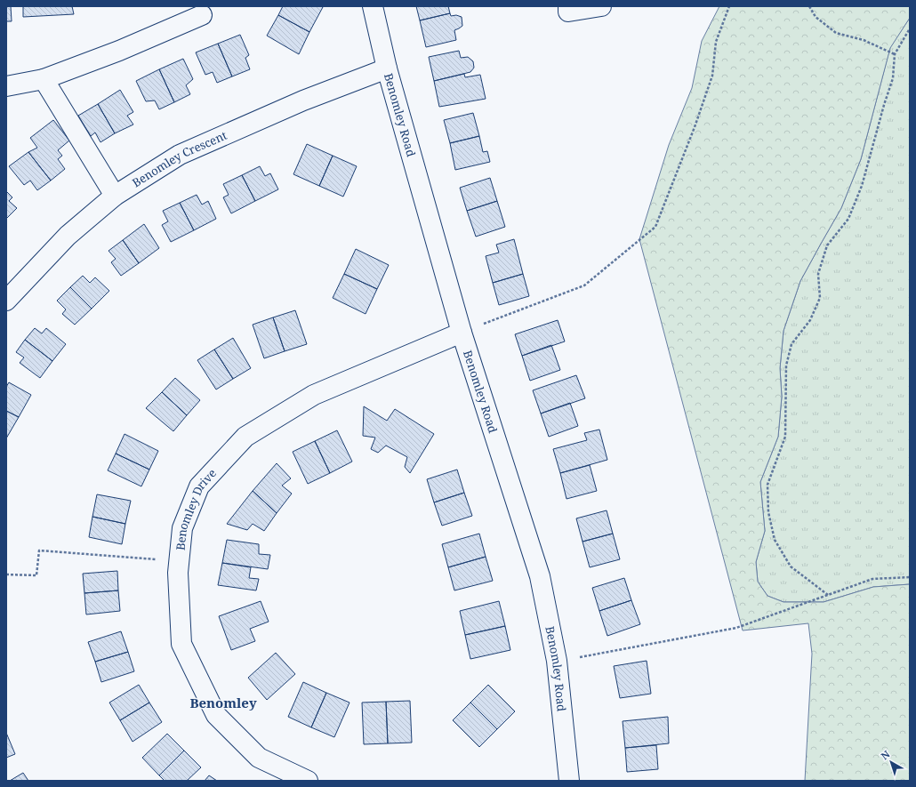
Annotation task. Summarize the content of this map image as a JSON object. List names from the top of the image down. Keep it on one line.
{"streets":{"street":["Benomley Road","Benomley Crescent","Benomley Drive"]},"crossings":[["Benomley Road","Benomley Crescent"],["Benomley Road","Benomley Drive"]],"districts":["Benomley"],"north":"top left"}
